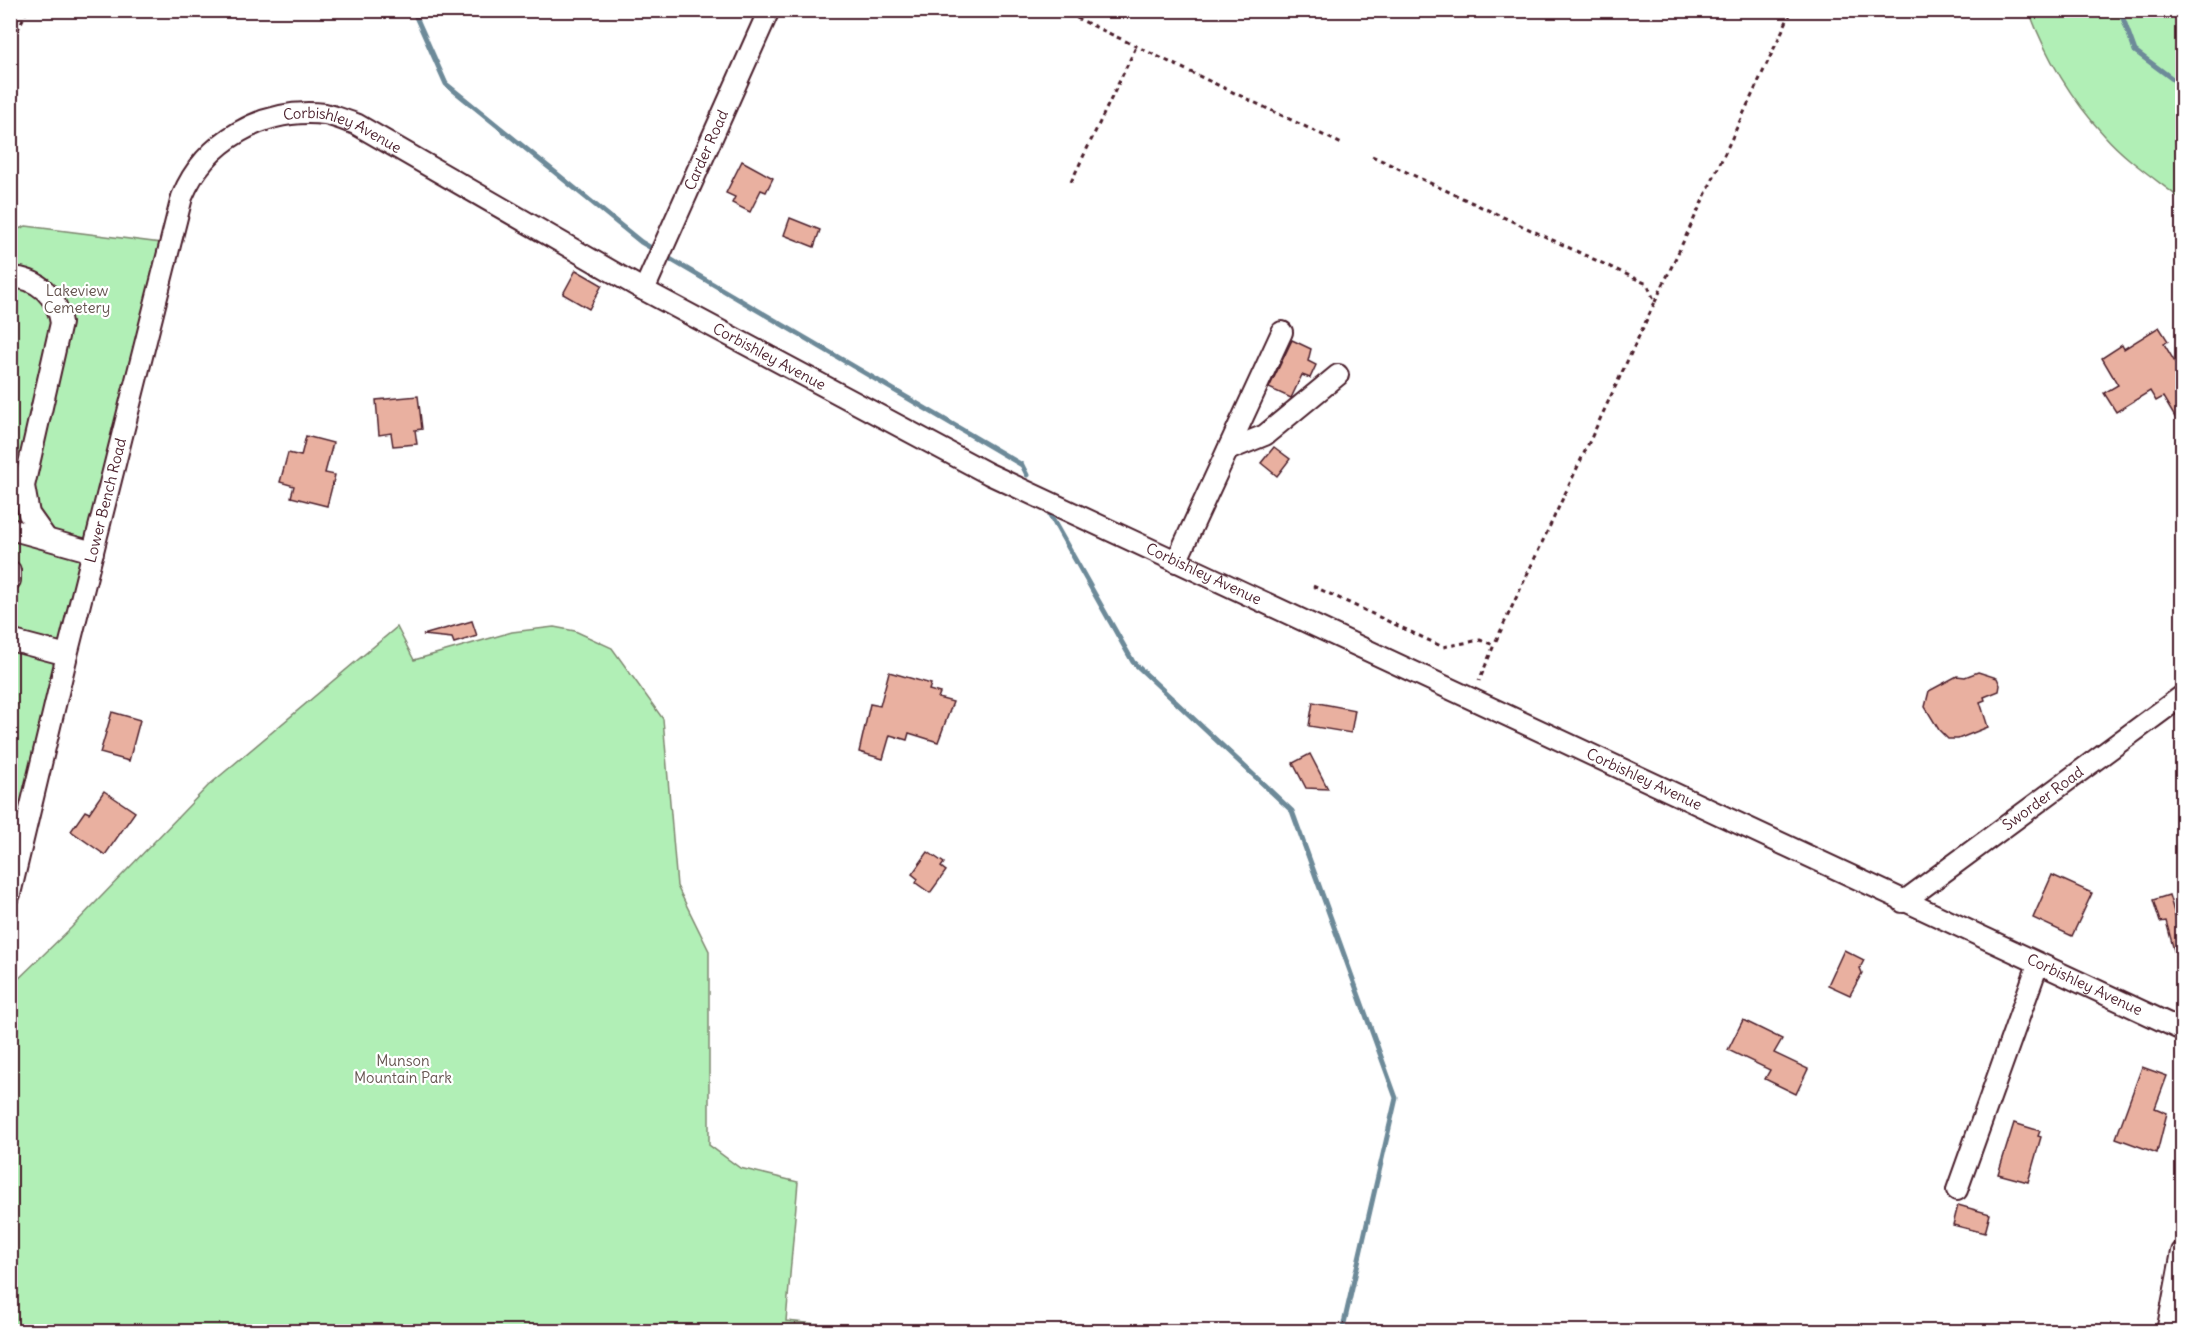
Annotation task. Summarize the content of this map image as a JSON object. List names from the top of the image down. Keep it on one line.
{"streets":{"street":["Corbishley Avenue","Carder Road","Lower Bench Road","Sworder Road"]},"crossings":[["Corbishley Avenue","Carder Road"],["Corbishley Avenue","Lower Bench Road"],["Corbishley Avenue","Sworder Road"]],"parks":["Lakeview Cemetery","Munson Mountain Park"]}
